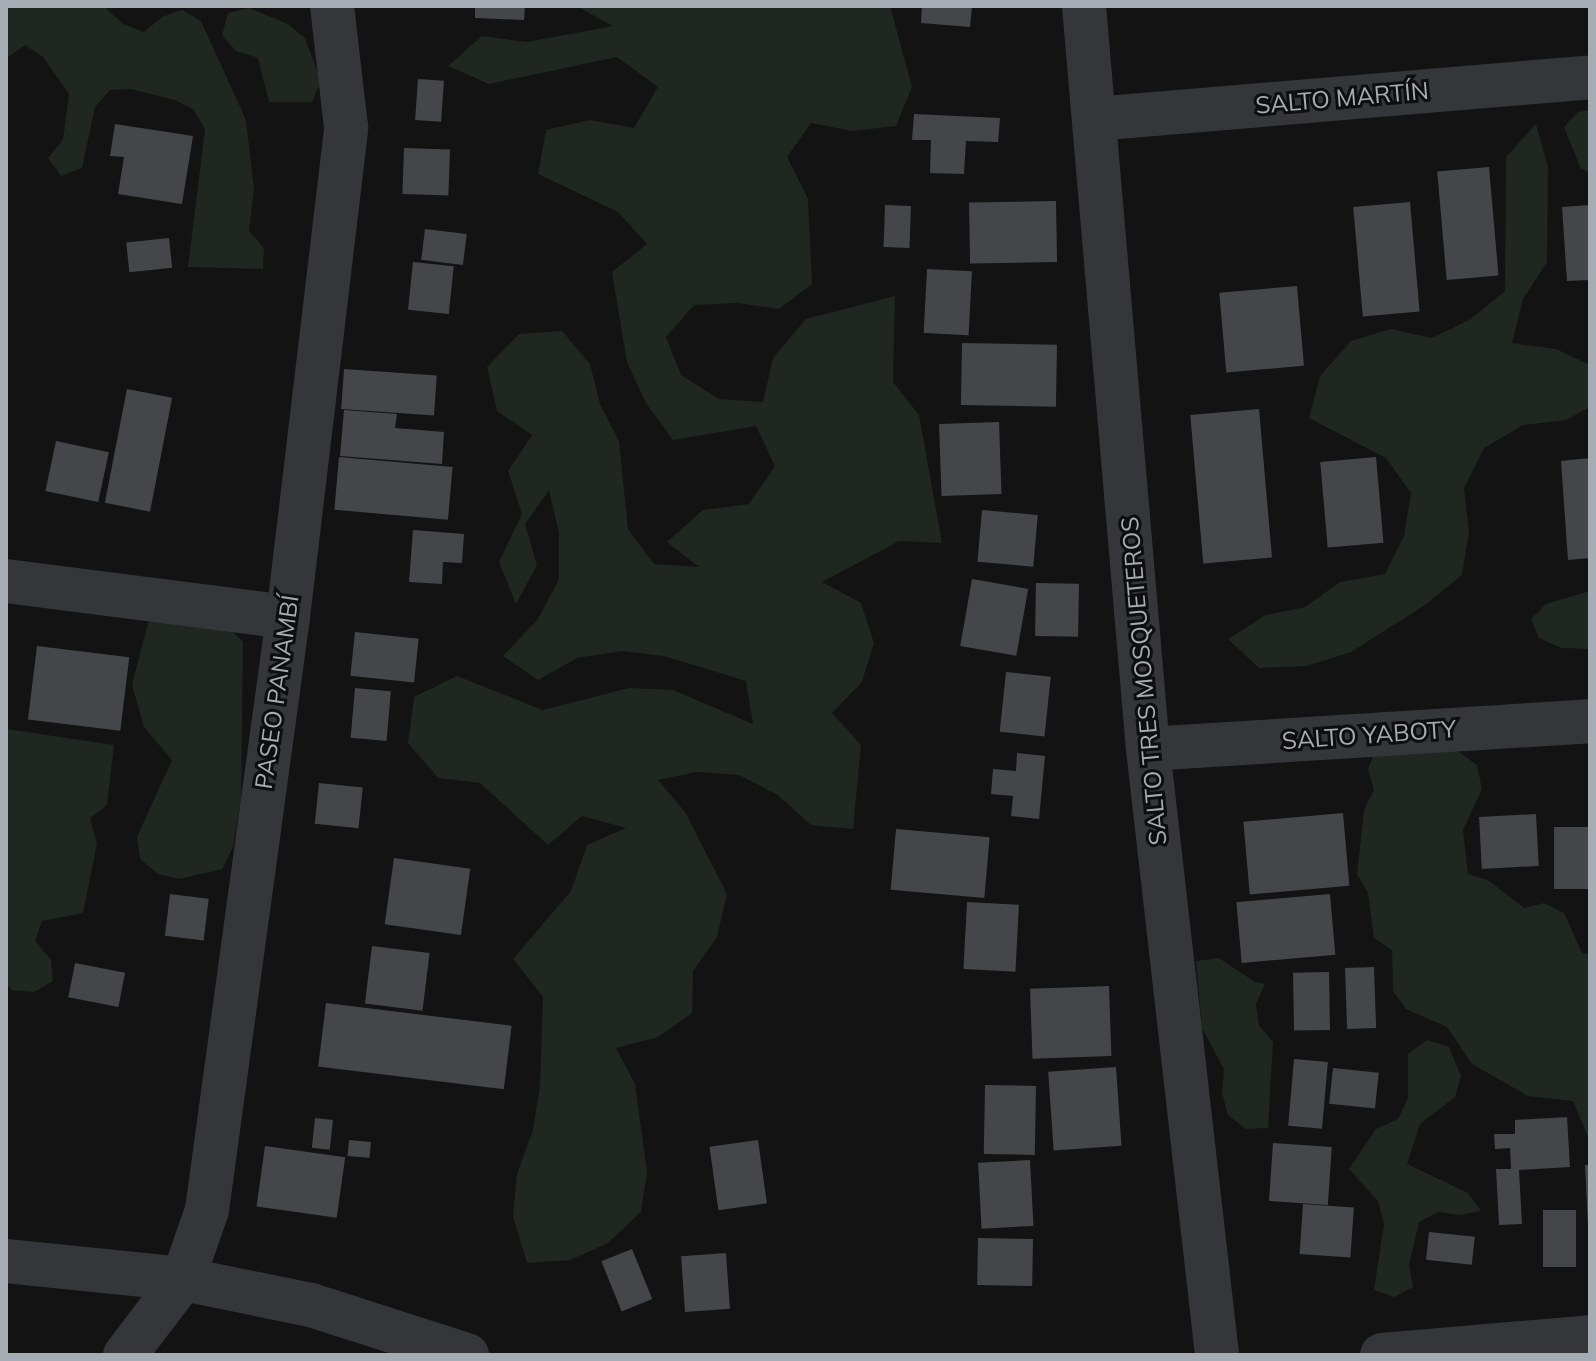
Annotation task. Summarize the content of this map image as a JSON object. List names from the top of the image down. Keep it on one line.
{"streets":{"street":["SALTO MARTÍN","SALTO TRES MOSQUETEROS","PASEO PANAMBÍ","SALTO YABOTY"]},"crossings":[["SALTO MARTÍN","SALTO TRES MOSQUETEROS"],["SALTO TRES MOSQUETEROS","SALTO YABOTY"]]}
